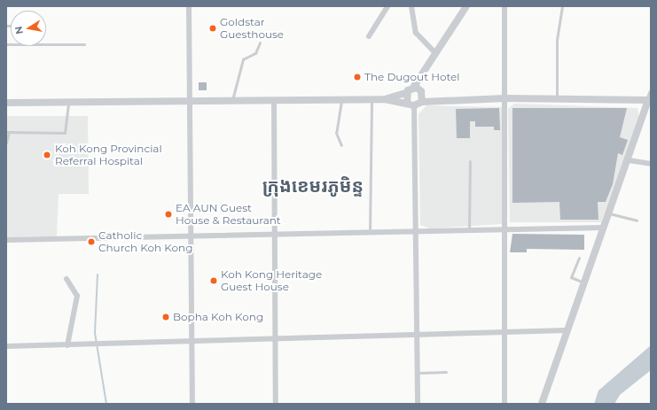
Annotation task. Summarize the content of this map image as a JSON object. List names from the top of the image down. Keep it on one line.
{"districts":["ក្រុងខេមរភូមិន្ទ"],"places":["Goldstar Guesthouse","The Dugout Hotel","Koh Kong Provincial Referral Hospital","EA AUN Guest House & Restaurant","Catholic Church Koh Kong","Koh Kong Heritage Guest House","Bopha Koh Kong"],"north":"left"}
